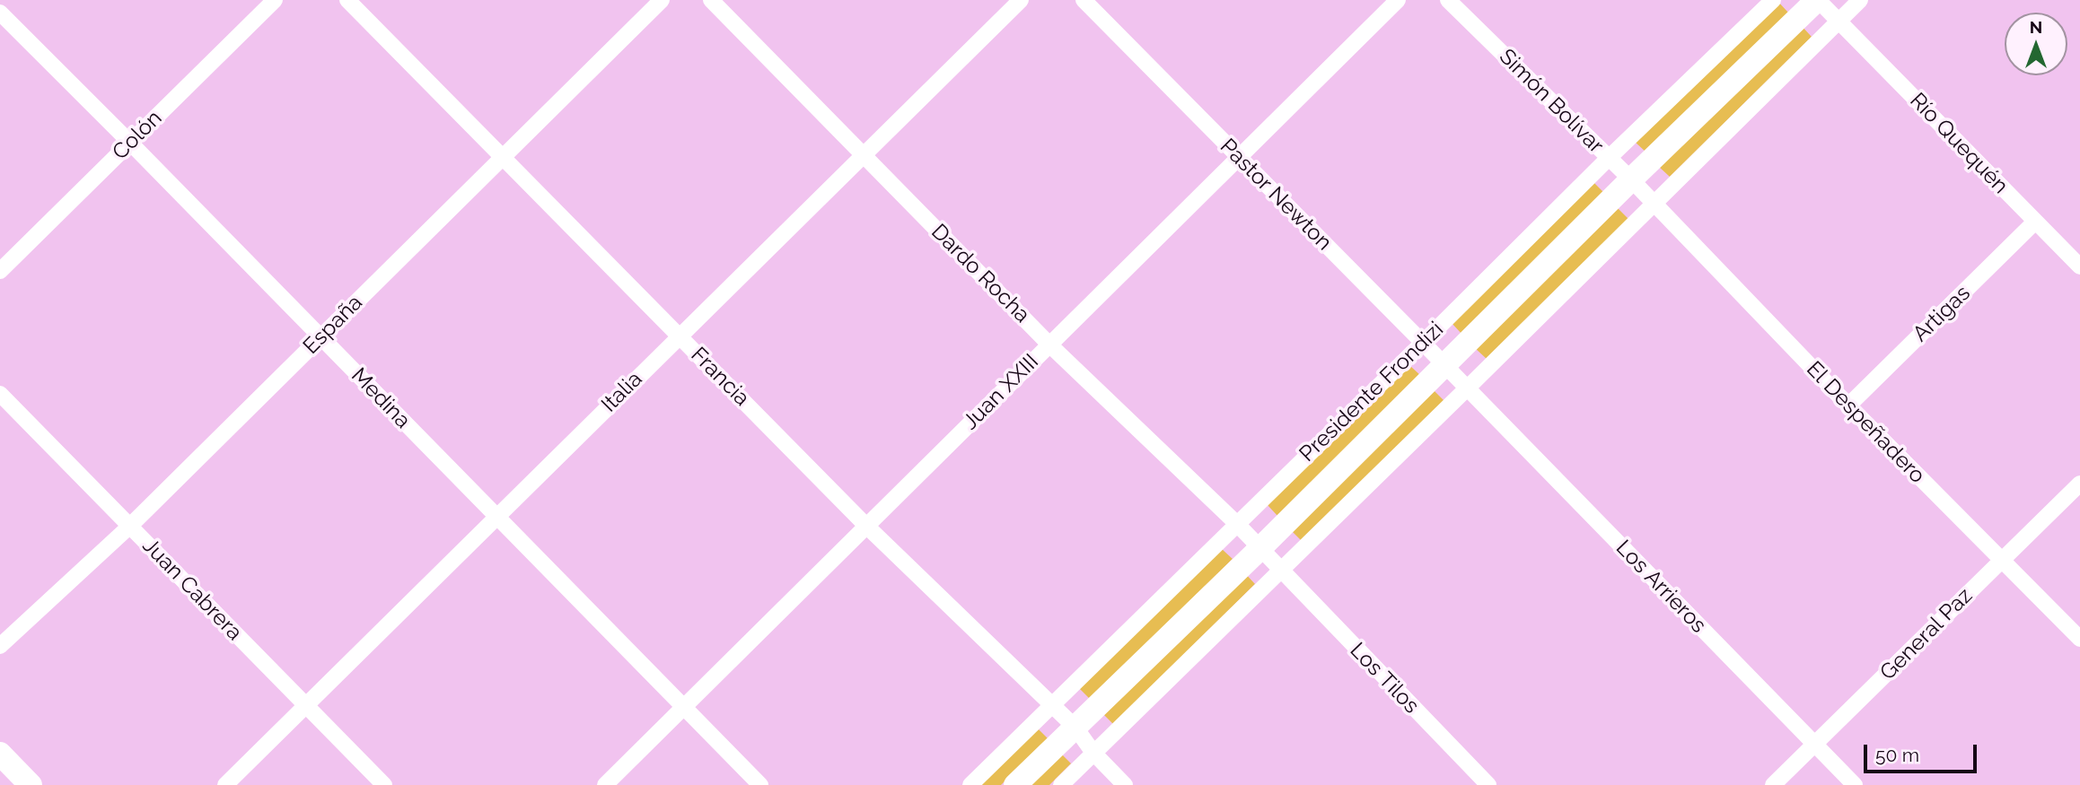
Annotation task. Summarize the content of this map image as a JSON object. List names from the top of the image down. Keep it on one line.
{"streets":{"main road":["Presidente Frondizi"],"street":["Simón Bolívar","Colón","Río Quequén","Pastor Newton","Dardo Rocha","Artigas","España","Francia","Italia","Juan XXIII","Medina","El Despeñadero","Los Arrieros","Juan Cabrera","General Paz","Los Tilos"]},"crossings":[["Simón Bolívar","Presidente Frondizi"],["Simón Bolívar","El Despeñadero"],["Colón","Medina"],["Río Quequén","Artigas"],["Río Quequén","Presidente Frondizi"],["Pastor Newton","Juan XXIII"],["Pastor Newton","Presidente Frondizi"],["Pastor Newton","Los Arrieros"],["Dardo Rocha","Italia"],["Dardo Rocha","Juan XXIII"],["Dardo Rocha","Presidente Frondizi"],["Dardo Rocha","Los Tilos"],["Artigas","El Despeñadero"],["España","Francia"],["España","Medina"],["España","Juan Cabrera"],["Francia","Italia"],["Francia","Juan XXIII"],["Francia","Presidente Frondizi"],["Italia","Medina"],["Italia","Juan Cabrera"],["Juan XXIII","Medina"],["El Despeñadero","General Paz"],["Los Arrieros","General Paz"]],"scale_bar":"50 m","north":"top"}
